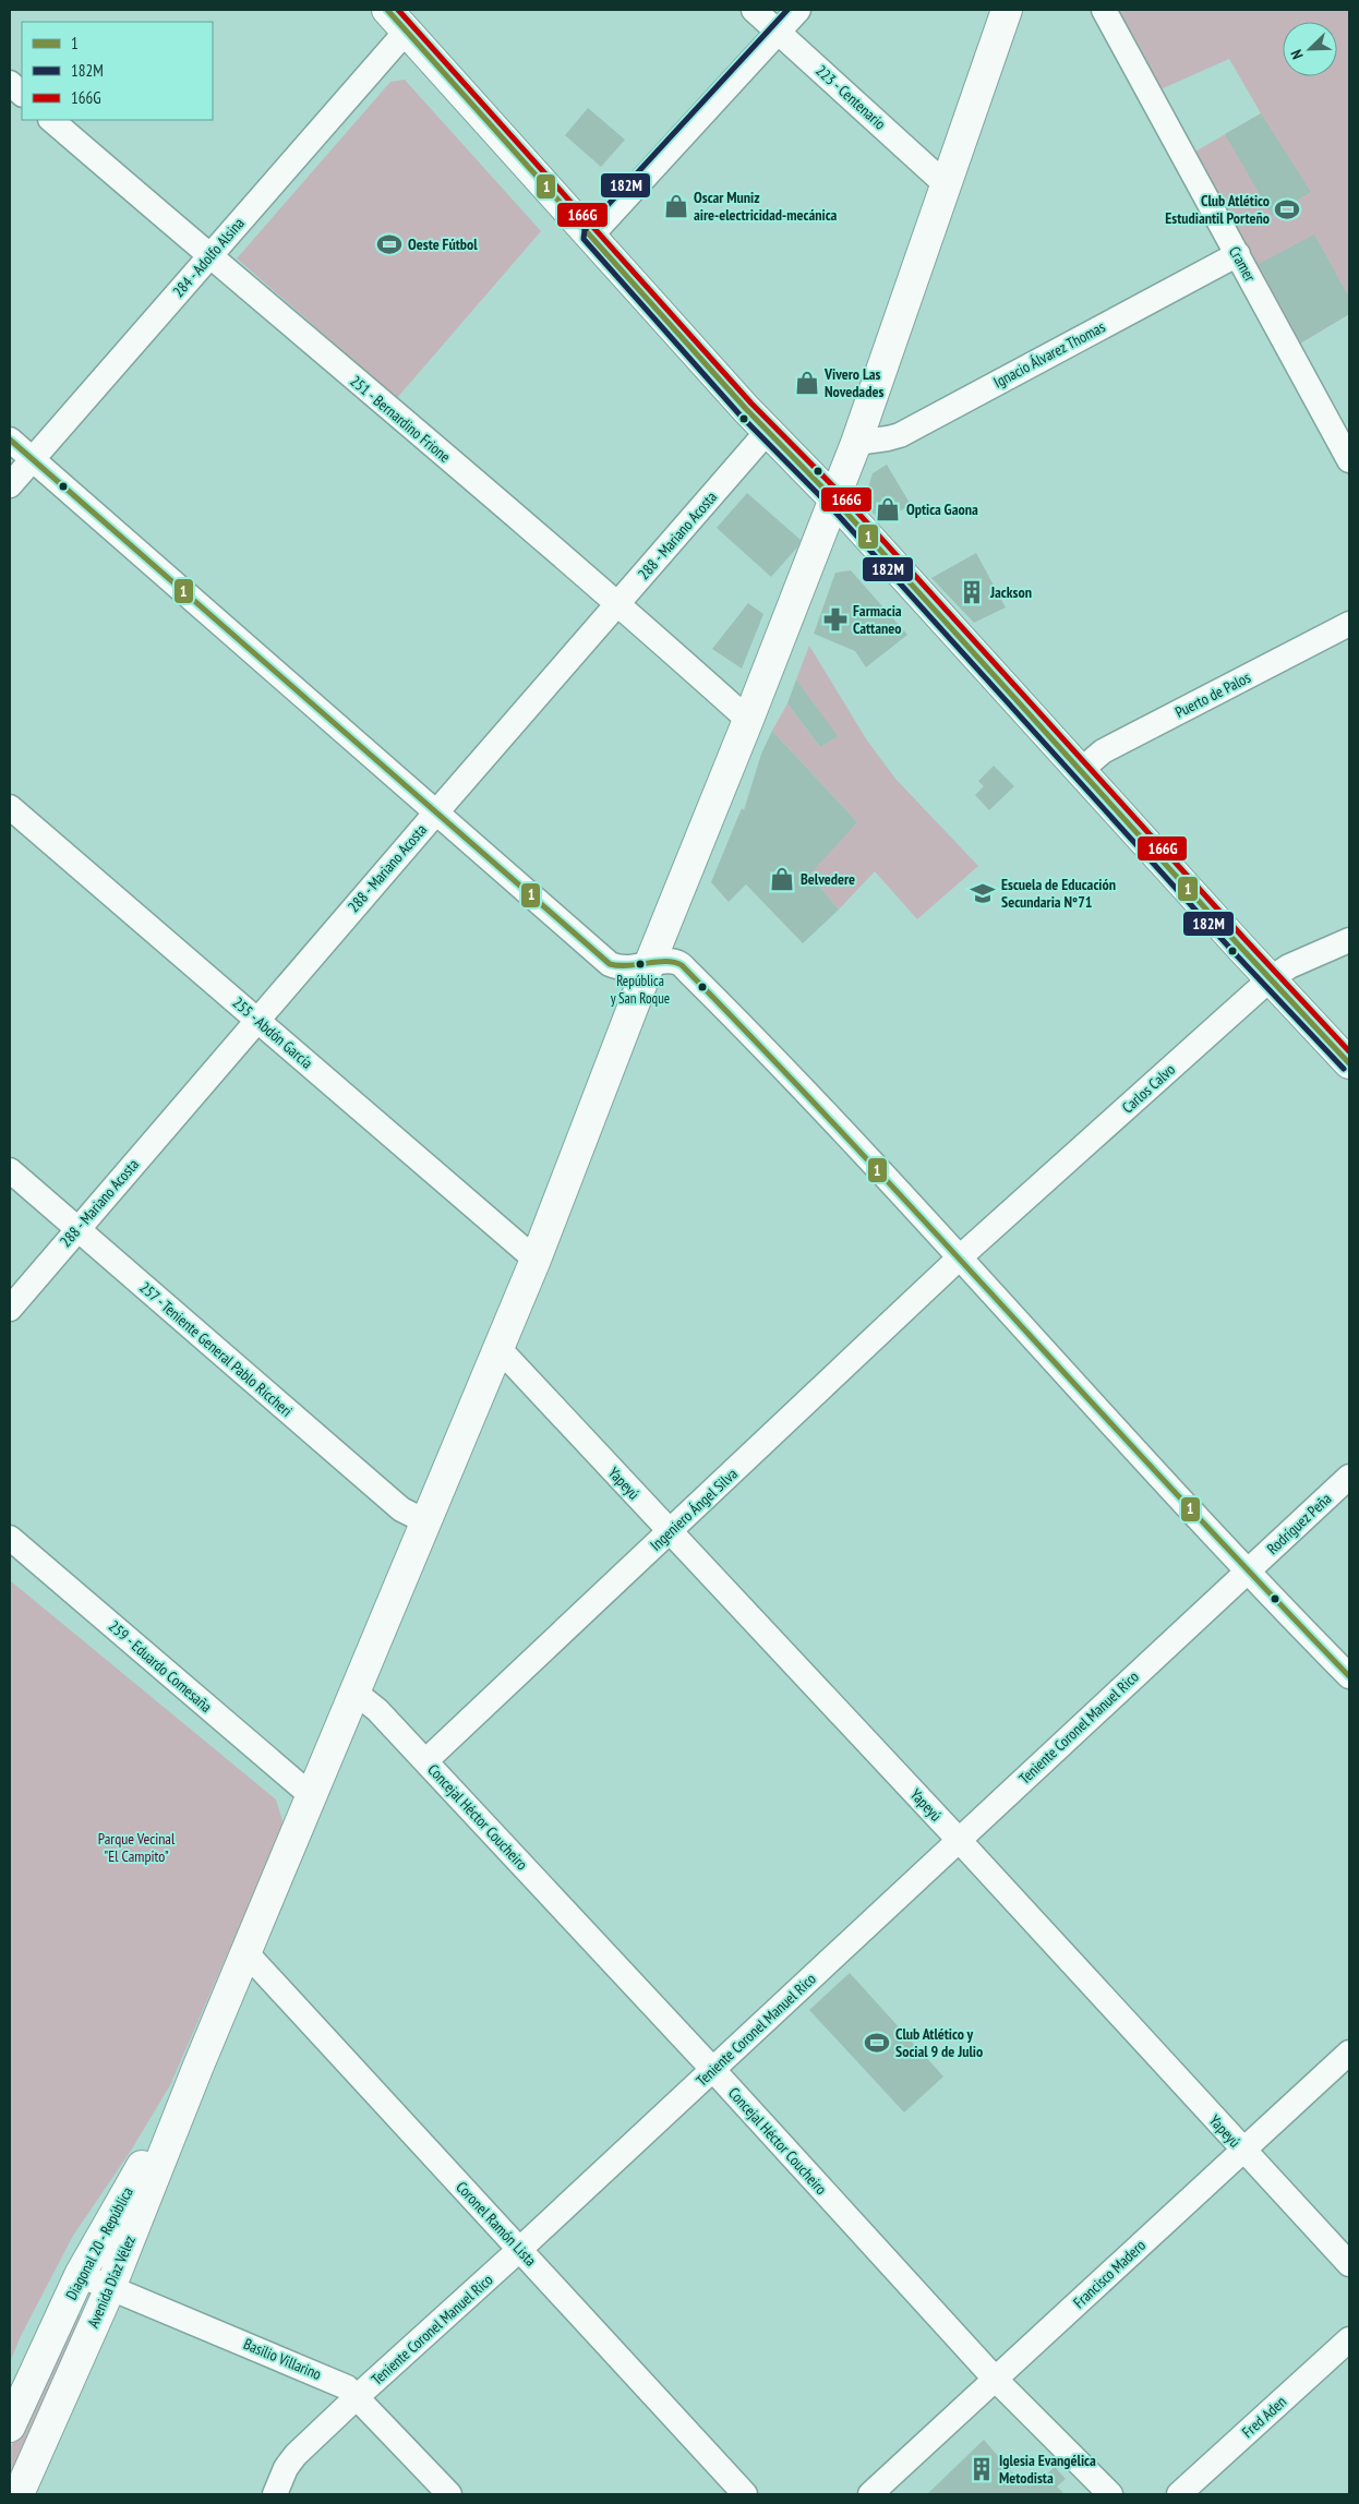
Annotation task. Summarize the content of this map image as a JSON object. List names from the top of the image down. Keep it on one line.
{"streets":{"main road":["Diagonal 20 - República","Avenida Díaz Vélez"],"street":["223 - Centenario","284 - Adolfo Alsina","Cramer","Ignacio Álvarez Thomas","251 - Bernardino Frione","288 - Mariano Acosta","Puerto de Palos","255 - Abdón García","Carlos Calvo","257 - Teniente General Pablo Riccheri","Yapeyú","Ingeniero Ángel Silva","Rodríguez Peña","259 - Eduardo Comesaña","Teniente Coronel Manuel Rico","Concejal Héctor Coucheiro","Coronel Ramón Lista","Francisco Madero","Basilio Villarino","Fred Aden"]},"crossings":[["284 - Adolfo Alsina","251 - Bernardino Frione"],["Cramer","Ignacio Álvarez Thomas"],["251 - Bernardino Frione","288 - Mariano Acosta"],["288 - Mariano Acosta","255 - Abdón García"],["288 - Mariano Acosta","257 - Teniente General Pablo Riccheri"],["Carlos Calvo","Ingeniero Ángel Silva"],["Yapeyú","Ingeniero Ángel Silva"],["Yapeyú","Teniente Coronel Manuel Rico"],["Yapeyú","Francisco Madero"],["Ingeniero Ángel Silva","Concejal Héctor Coucheiro"],["Rodríguez Peña","Teniente Coronel Manuel Rico"],["Teniente Coronel Manuel Rico","Concejal Héctor Coucheiro"],["Teniente Coronel Manuel Rico","Coronel Ramón Lista"],["Teniente Coronel Manuel Rico","Basilio Villarino"],["Concejal Héctor Coucheiro","Francisco Madero"],["Diagonal 20 - República","Avenida Díaz Vélez"],["Diagonal 20 - República","Basilio Villarino"],["Avenida Díaz Vélez","Basilio Villarino"]],"parks":["Parque Vecinal \"El Campito\""],"places":{"shop":["Oscar Muniz aire-electricidad-mecánica","Vivero Las Novedades","Optica Gaona","Belvedere"],"sports":["Club Atlético Estudiantil Porteño","Oeste Fútbol","Club Atlético y Social 9 de Julio"],"building":["Jackson","Iglesia Evangélica Metodista"],"pharmacy":["Farmacia Cattaneo"],"school or university":["Escuela de Educación Secundaria N°71"],"other":["República y San Roque"]},"lines":["transit line 1","transit line 182M","transit line 166G"],"legend":["1","182M","166G"],"north":"bottom left"}
